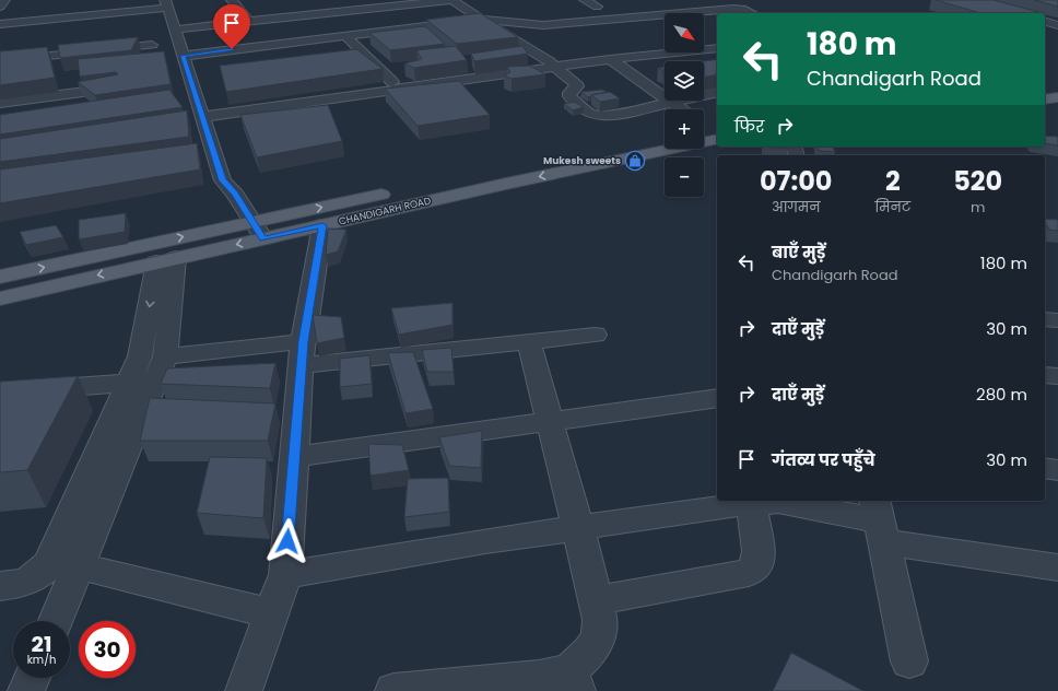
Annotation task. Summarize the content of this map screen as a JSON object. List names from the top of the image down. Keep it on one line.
{"streets":{"main road":["CHANDIGARH ROAD"]},"places":{"shop":["Mukesh sweets"]},"north":"bottom right","page":{"map_buttons":["+","−"],"turn":["180 m","Chandigarh Road"],"then":"फिर","eta":["07:00","आगमन","2","मिनट","520","m"],"list":[{"name":"बाएँ मुड़ें","note":"Chandigarh Road","value":"180 m"},{"name":"दाएँ मुड़ें","value":"30 m"},{"name":"दाएँ मुड़ें","value":"280 m"},{"name":"गंतव्य पर पहुँचे","value":"30 m"}],"speed":"21 km/h","limit":"30"}}
